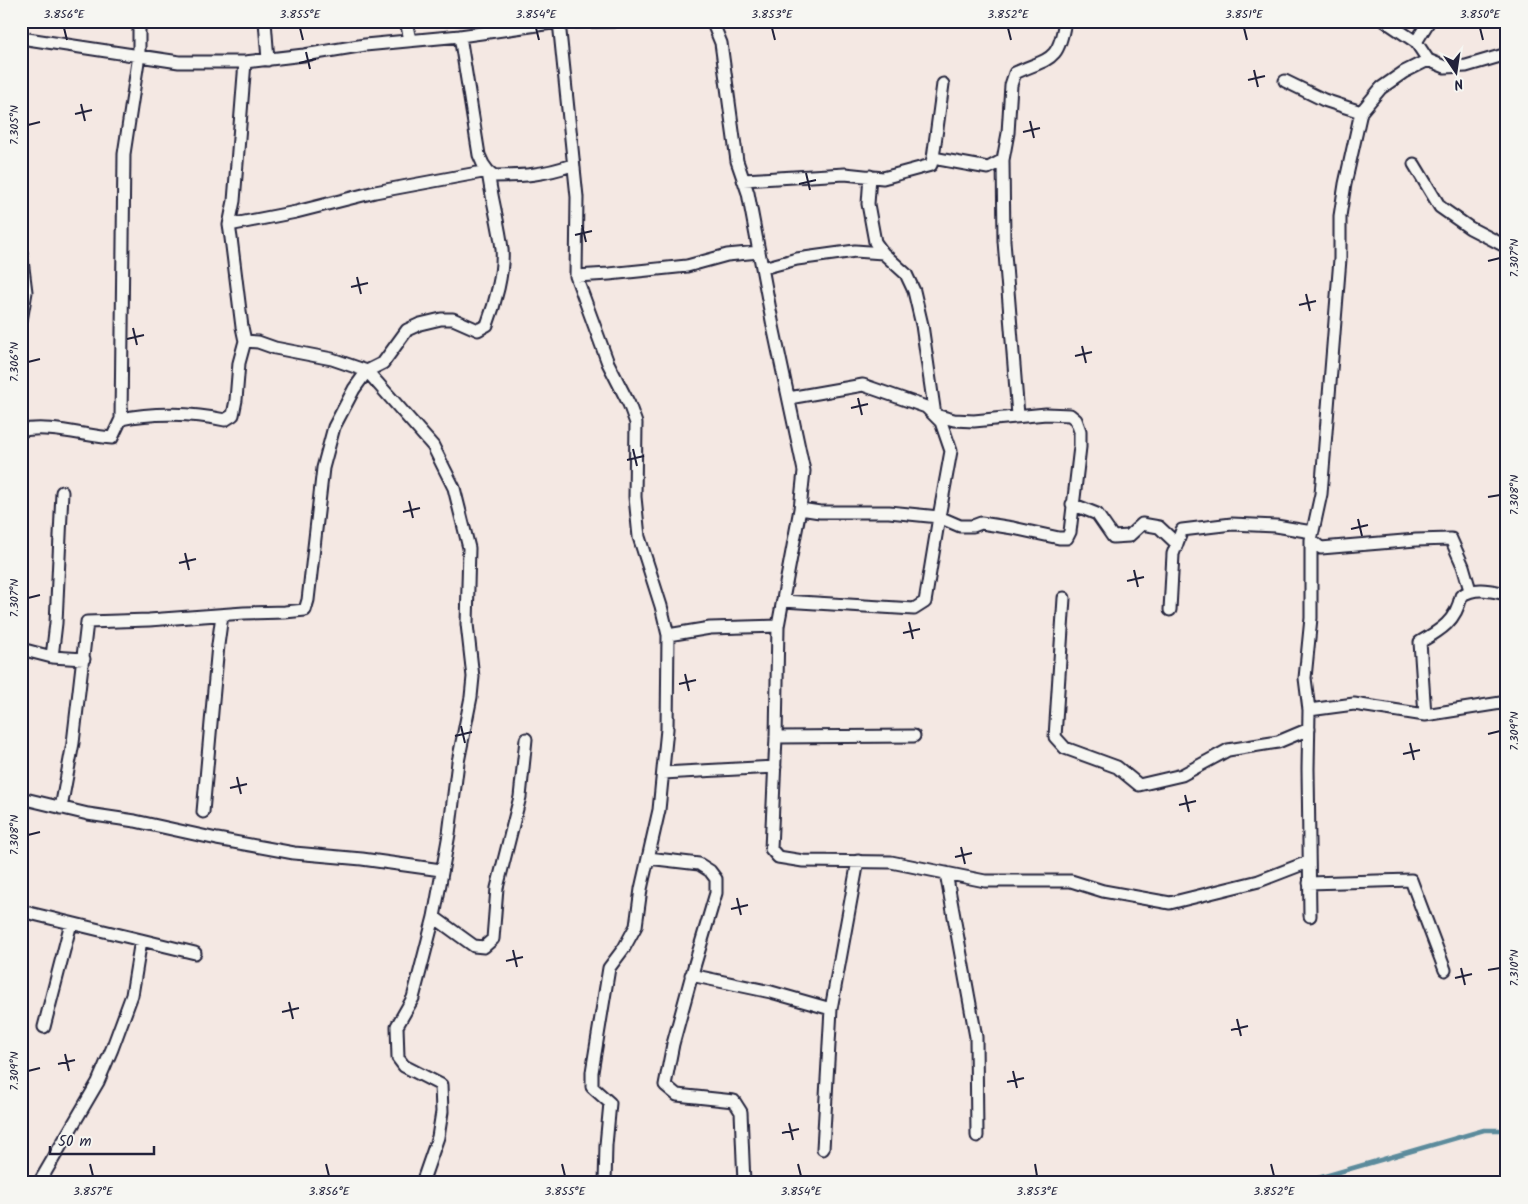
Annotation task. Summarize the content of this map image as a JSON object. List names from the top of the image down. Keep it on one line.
{"scale_bar":"50 m","north":"bottom","coordinates":["3.856°E","3.855°E","3.854°E","3.853°E","3.852°E","3.851°E","3.850°E","7.305°N","7.307°N","7.306°N","7.308°N","7.309°N","7.310°N","3.857°E"]}
